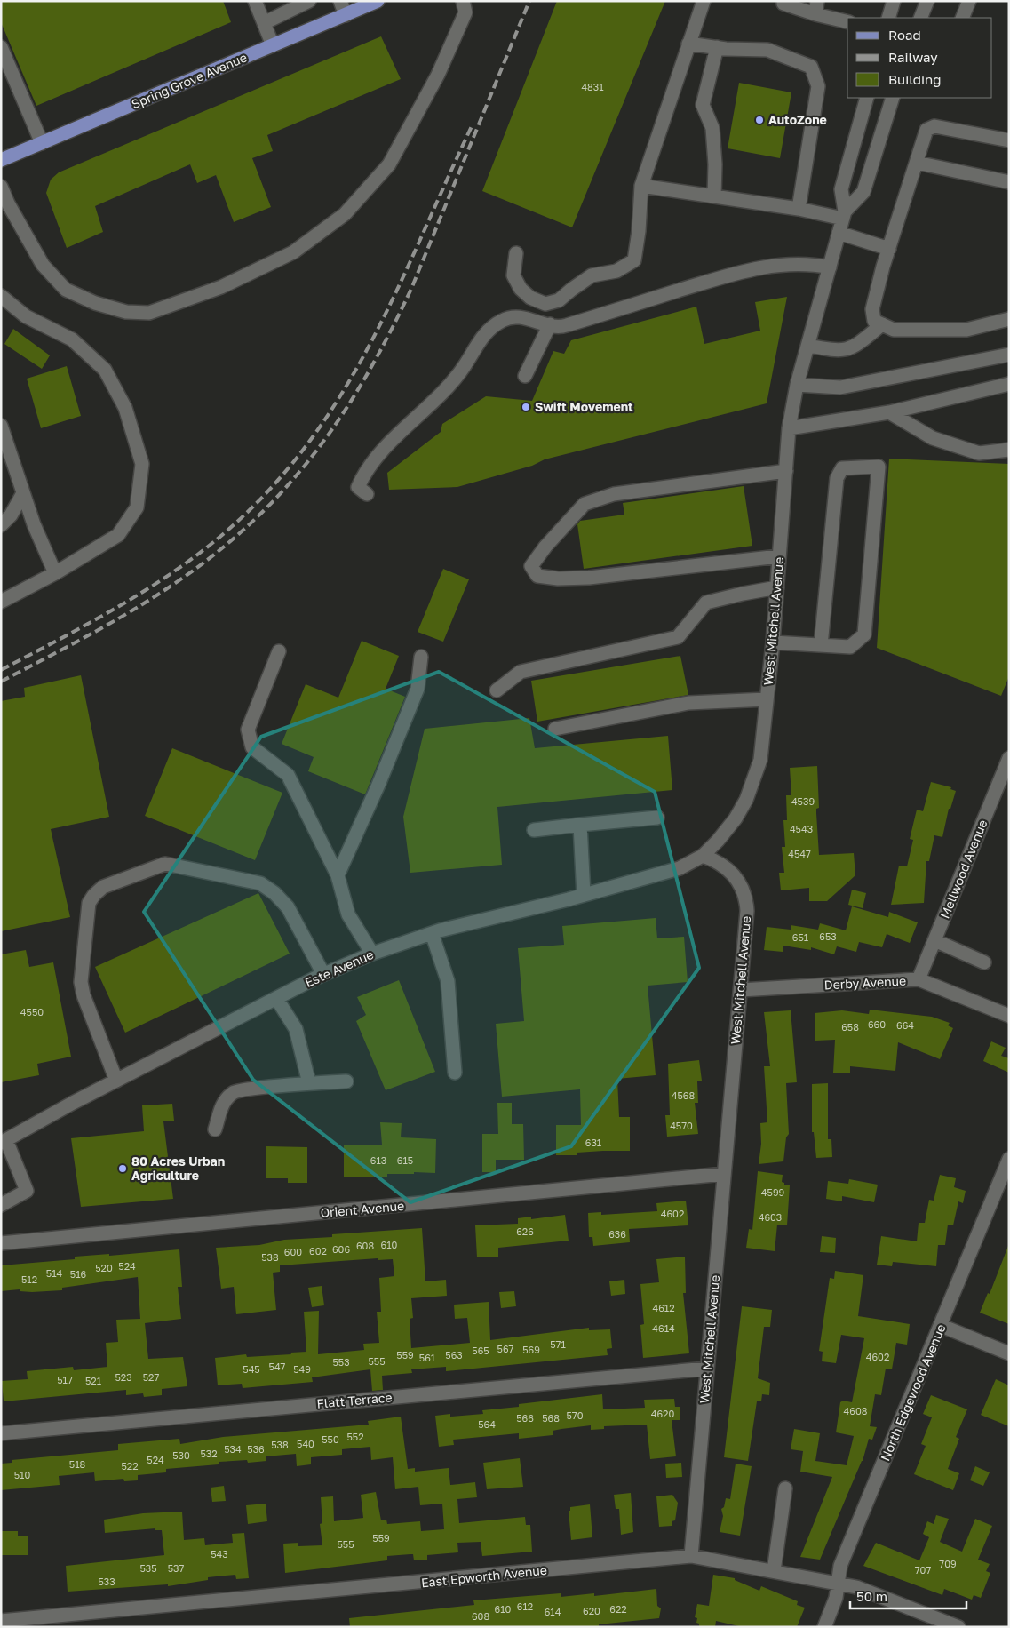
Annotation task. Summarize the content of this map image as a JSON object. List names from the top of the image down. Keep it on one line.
{"streets":{"main road":["Spring Grove Avenue"],"street":["West Mitchell Avenue","Mellwood Avenue","Este Avenue","Derby Avenue","Orient Avenue","North Edgewood Avenue","Flatt Terrace","East Epworth Avenue"]},"crossings":[["West Mitchell Avenue","Este Avenue"],["West Mitchell Avenue","Derby Avenue"],["West Mitchell Avenue","Orient Avenue"],["West Mitchell Avenue","Flatt Terrace"],["West Mitchell Avenue","East Epworth Avenue"],["Mellwood Avenue","Derby Avenue"],["North Edgewood Avenue","East Epworth Avenue"]],"places":["AutoZone","Swift Movement","80 Acres Urban Agriculture"],"house_numbers":["4831","4539","4543","4547","653","651","4550","660","664","658","4568","4570","631","613","615","4599","4602","4603","626","636","610","608","606","602","600","538","524","520","514","516","512","4612","4614","571","567","569","565","559","563","4602","561","555","553","547","545","549","523","527","517","521","4608","4620","570","566","568","564","552","550","540","538","534","536","532","530","524","518","522","510","559","555","543","709","535","537","707","533","612","610","622","620","614","608"],"legend":["Road","Railway","Building"],"scale_bar":"50 m"}
